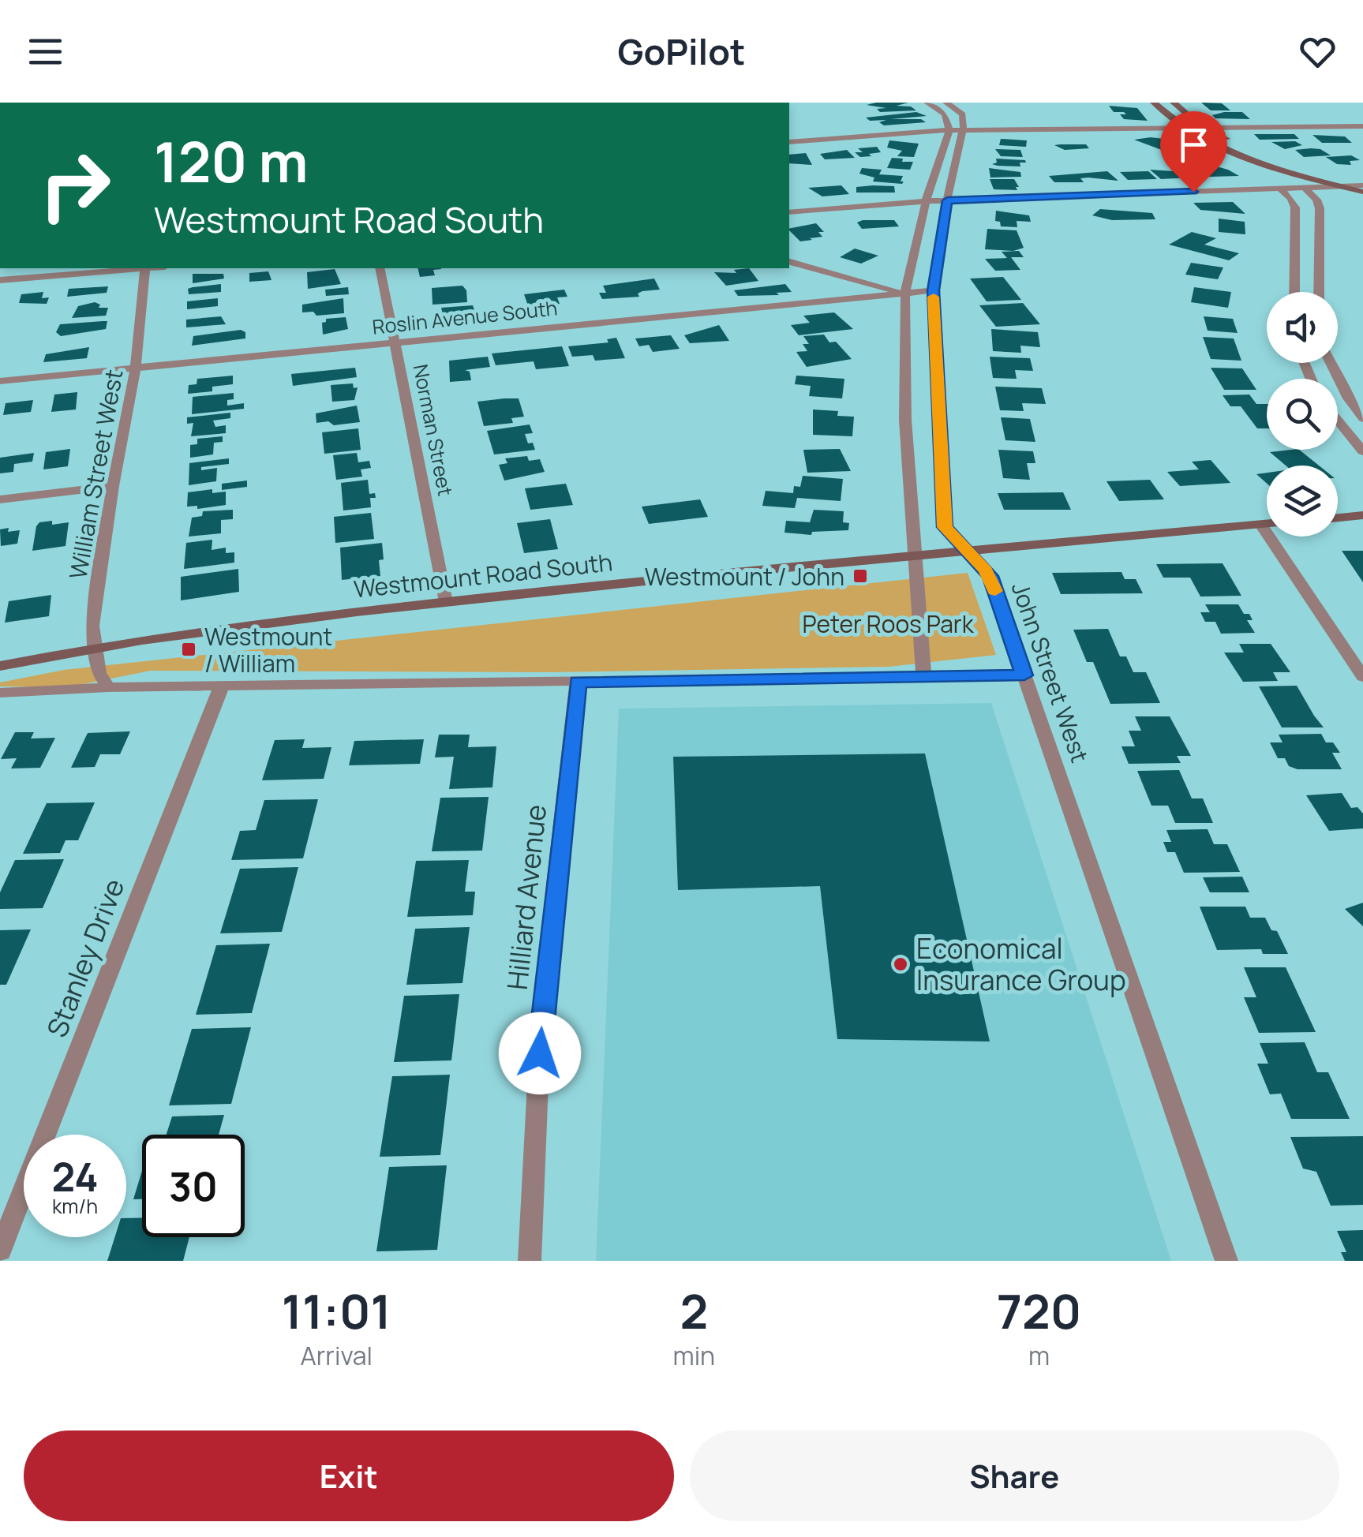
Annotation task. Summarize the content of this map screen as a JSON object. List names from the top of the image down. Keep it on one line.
{"streets":{"main road":["Westmount Road South"],"street":["Roslin Avenue South","Norman Street","William Street West","John Street West","Hilliard Avenue","Stanley Drive"]},"crossings":[["Roslin Avenue South","Norman Street"],["Roslin Avenue South","William Street West"],["Roslin Avenue South","John Street West"],["Norman Street","Westmount Road South"],["William Street West","Westmount Road South"],["Westmount Road South","John Street West"]],"parks":["Peter Roos Park"],"places":{"transit":["Westmount / John","Westmount / William"],"other":["Economical Insurance Group"]},"page":{"header":"GoPilot","turn":["120 m","Westmount Road South"],"speed":"24 km/h","limit":"30","eta":["11:01","Arrival","2","min","720","m"],"buttons":["Exit","Share"]}}
